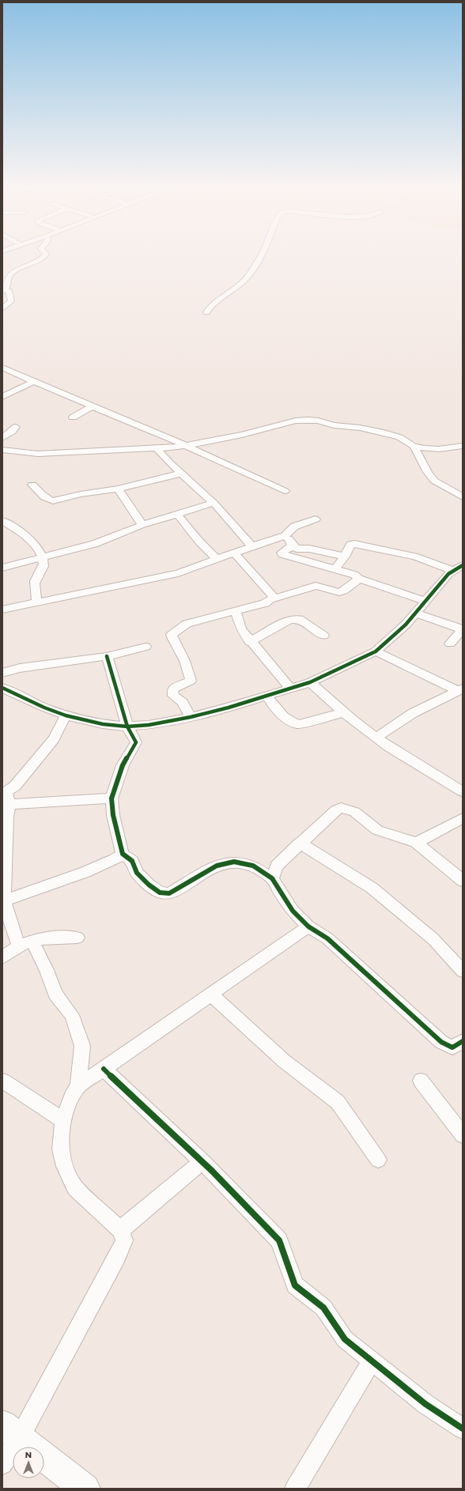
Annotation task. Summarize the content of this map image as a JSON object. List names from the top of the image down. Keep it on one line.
{"north":"top"}
